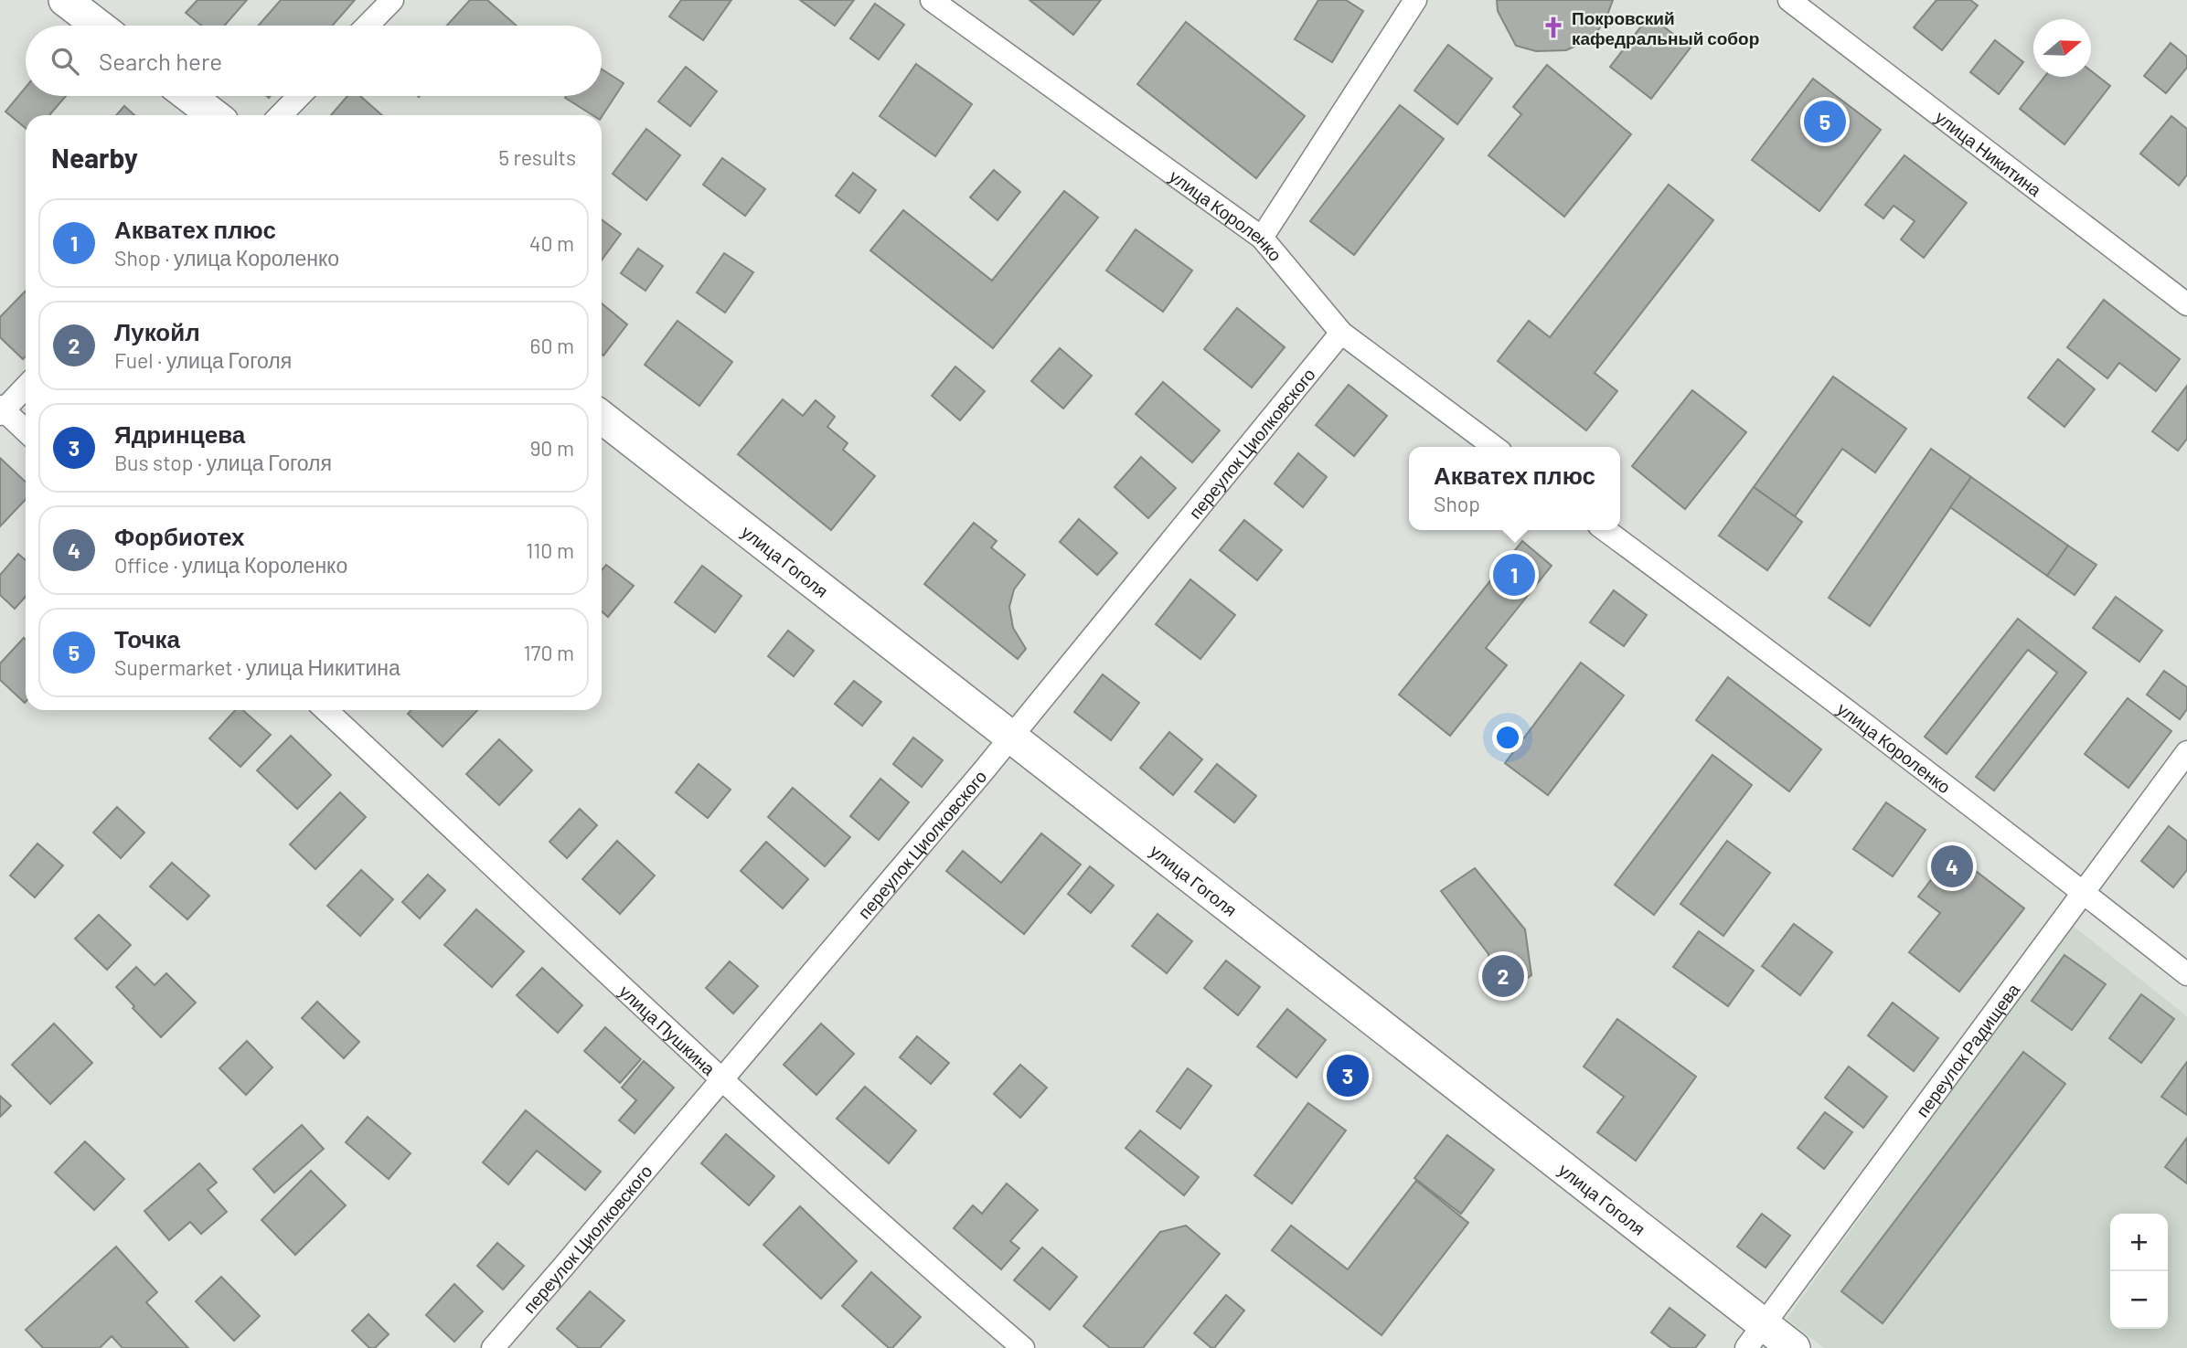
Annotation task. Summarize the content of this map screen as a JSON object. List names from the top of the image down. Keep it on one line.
{"streets":{"street":["улица Никитина","улица Короленко","переулок Циолковского","улица Гоголя","улица Пушкина","переулок Радищева"]},"crossings":[["улица Короленко","переулок Циолковского"],["улица Короленко","переулок Радищева"],["переулок Циолковского","улица Гоголя"],["переулок Циолковского","улица Пушкина"],["улица Гоголя","переулок Радищева"]],"places":{"church":["Покровский кафедральный собор"]},"north":"right","page":{"search":"Search here","pins":["5","1","4","2","3"],"heading":["Nearby","5 results"],"list":[{"mark":"1","name":"Акватех плюс","note":"Shop · улица Короленко","value":"40 m"},{"mark":"2","name":"Лукойл","note":"Fuel · улица Гоголя","value":"60 m"},{"mark":"3","name":"Ядринцева","note":"Bus stop · улица Гоголя","value":"90 m"},{"mark":"4","name":"Форбиотех","note":"Office · улица Короленко","value":"110 m"},{"mark":"5","name":"Точка","note":"Supermarket · улица Никитина","value":"170 m"}],"popup":["Акватех плюс","Shop"],"map_buttons":["+","−"]}}
